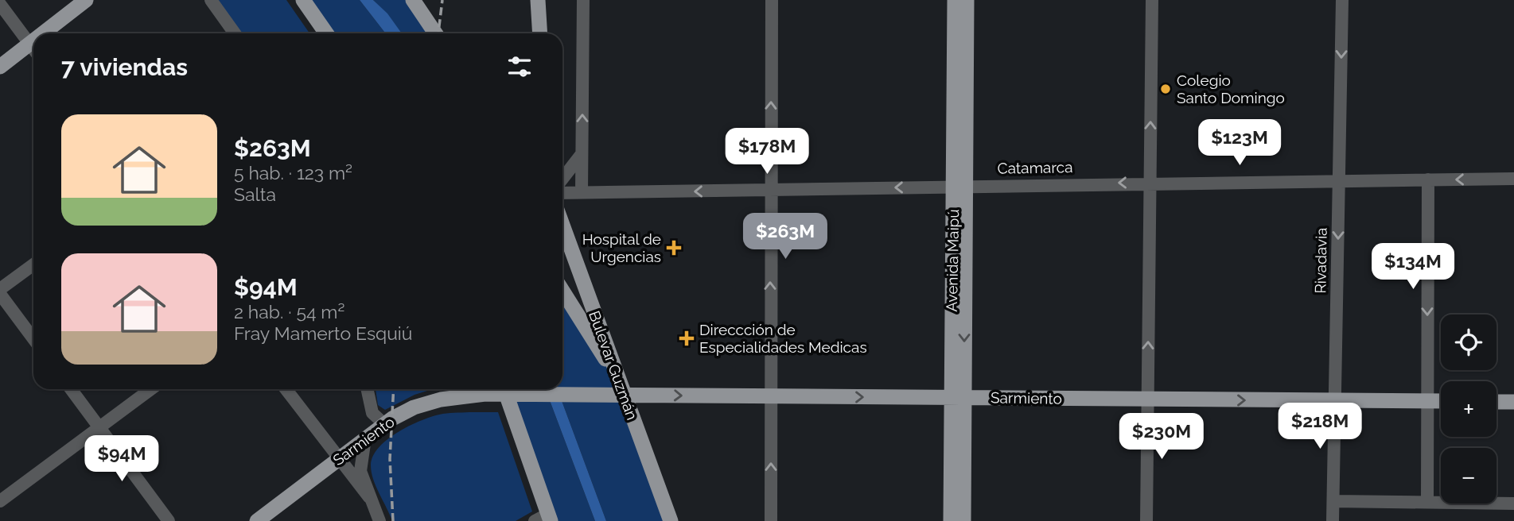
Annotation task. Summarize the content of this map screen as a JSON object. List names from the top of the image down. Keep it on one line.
{"streets":{"main road":["Avenida Maipú","Bulevar Guzmán","Sarmiento"],"street":["Catamarca","Rivadavia"]},"crossings":[["Catamarca","Avenida Maipú"],["Catamarca","Rivadavia"],["Avenida Maipú","Sarmiento"],["Rivadavia","Sarmiento"],["Bulevar Guzmán","Sarmiento"]],"one_way":["Catamarca","Sarmiento"],"places":{"other":["Colegio Santo Domingo"],"health":["Hospital de Urgencias","Direccción de Especialidades Medicas"]},"page":{"heading":"7 viviendas","list":[{"name":"$263M","note":"5 hab. · 123 m² · Salta"},{"name":"$94M","note":"2 hab. · 54 m² · Fray Mamerto Esquiú"}],"price":["$123M","$178M","$263M","$134M","$218M","$230M","$94M"],"map_buttons":["+","−"]}}
